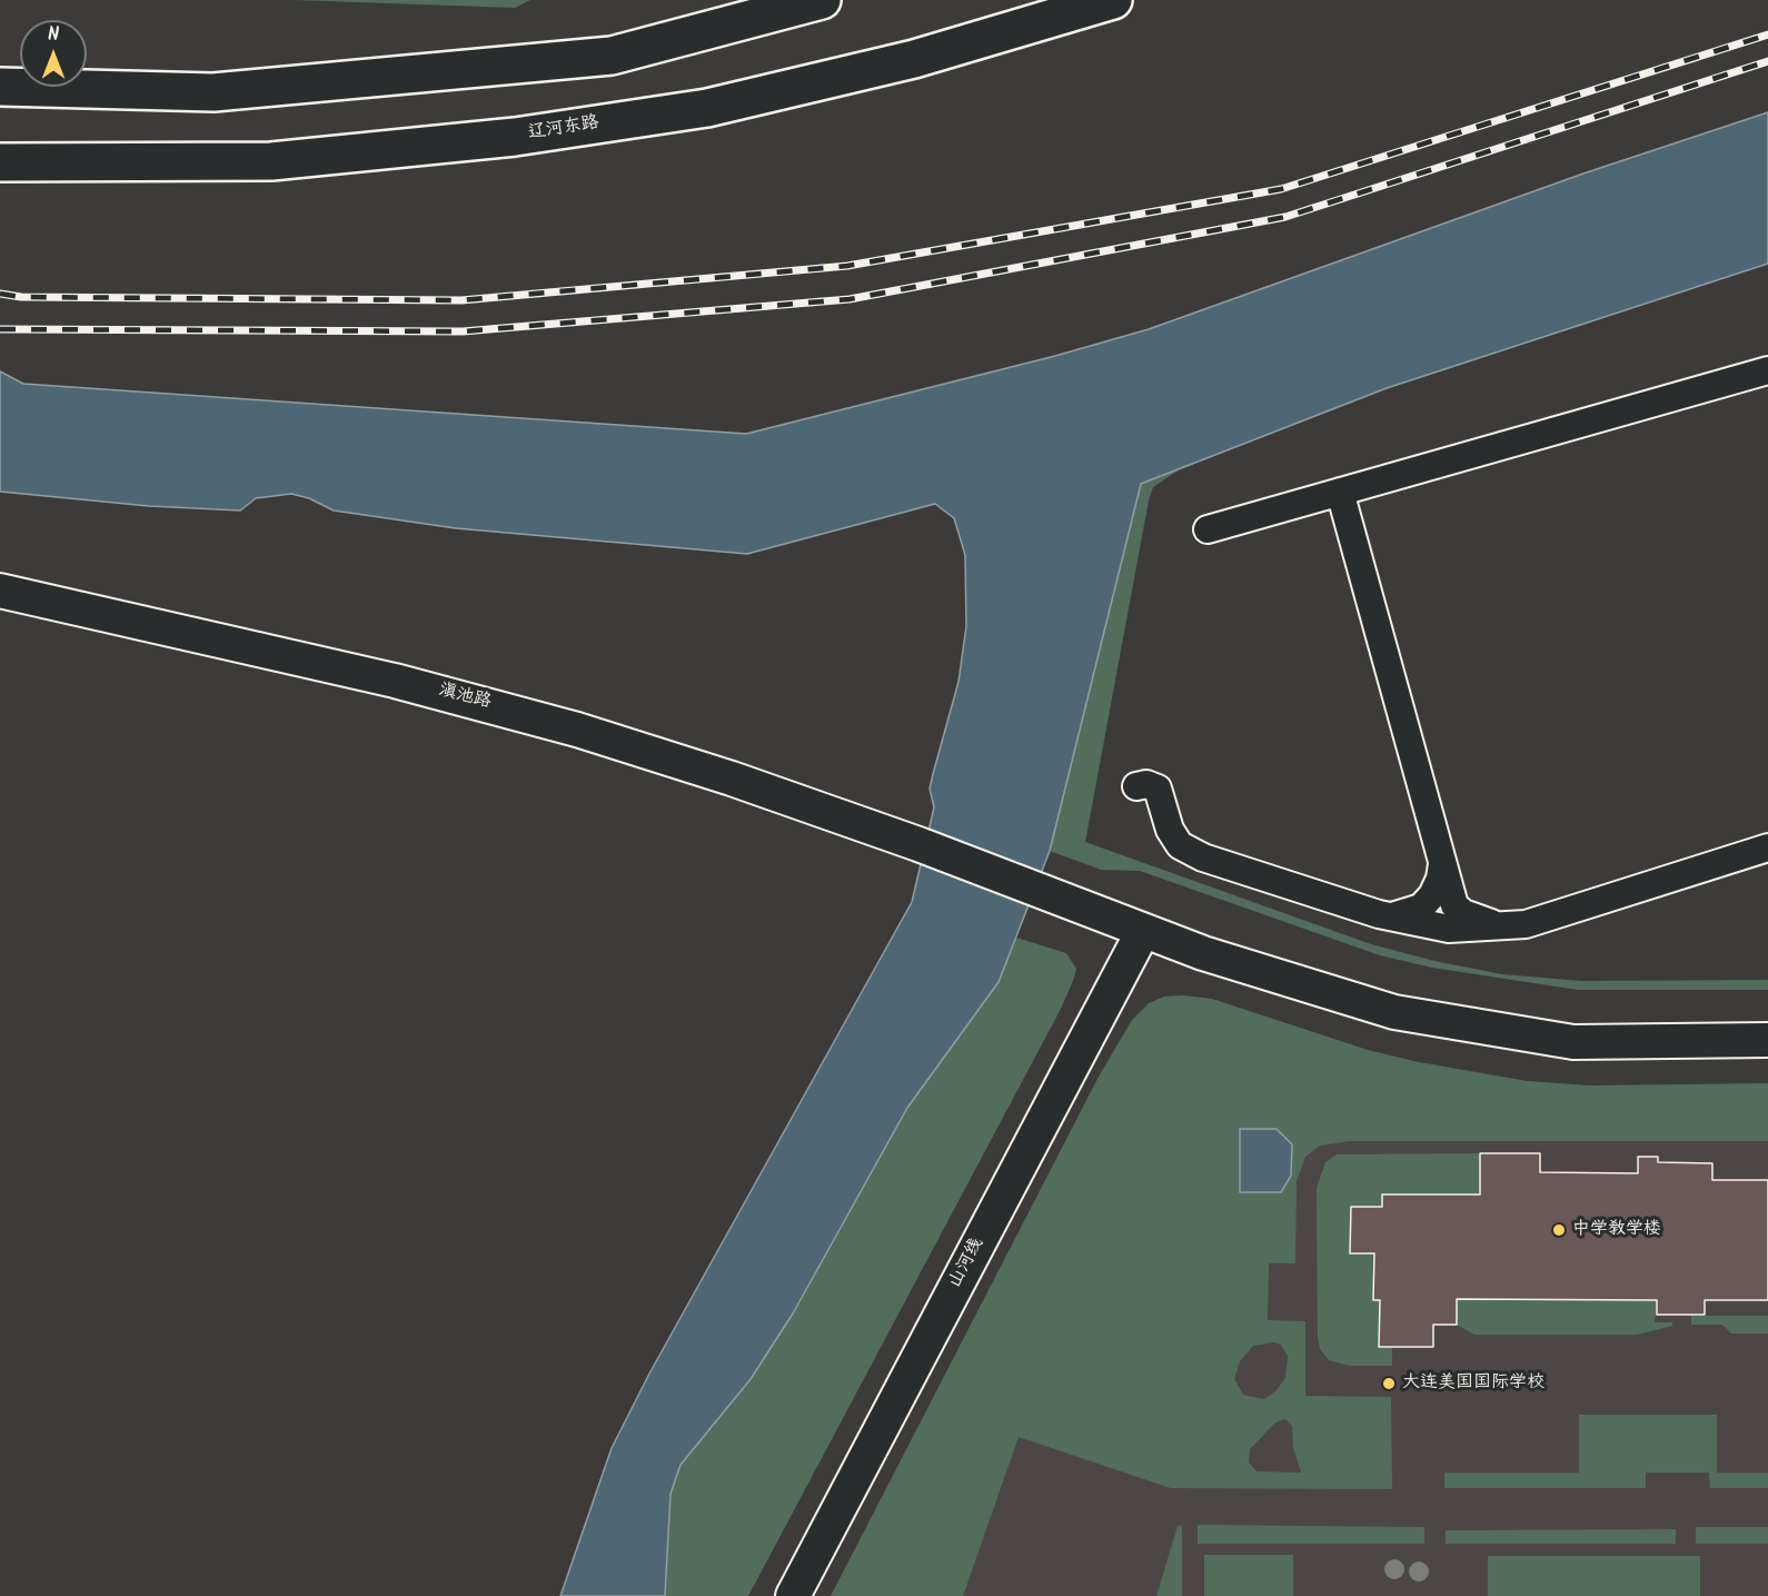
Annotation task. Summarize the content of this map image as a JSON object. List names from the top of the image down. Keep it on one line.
{"streets":{"main road":["辽河东路"],"street":["滇池路","山河线"]},"crossings":[["滇池路","山河线"]],"places":["中学教学楼","大连美国国际学校"],"north":"top"}
